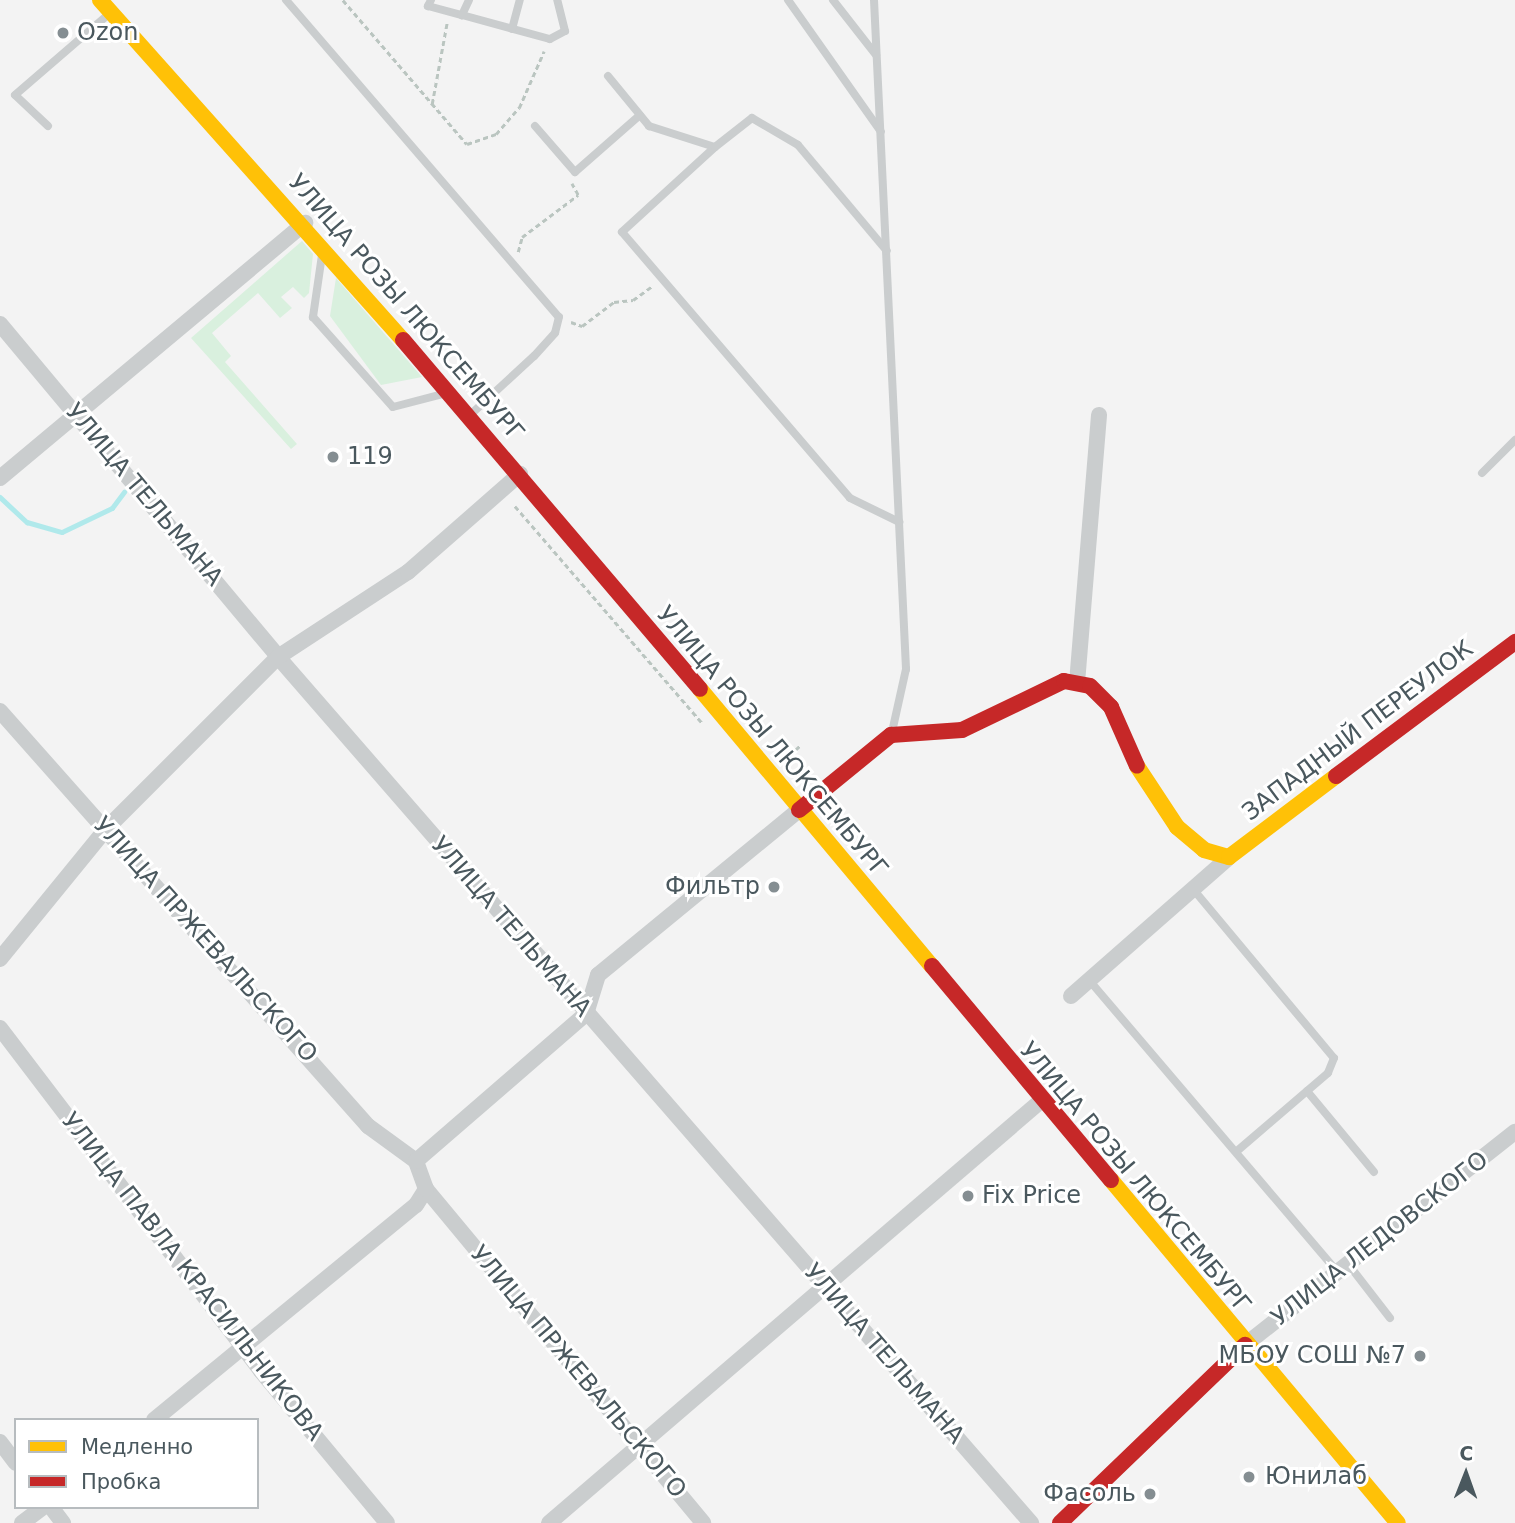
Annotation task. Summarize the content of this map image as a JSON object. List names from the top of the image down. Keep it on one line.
{"streets":{"main road":["УЛИЦА РОЗЫ ЛЮКСЕМБУРГ","ЗАПАДНЫЙ ПЕРЕУЛОК"],"street":["УЛИЦА ТЕЛЬМАНА","УЛИЦА ПРЖЕВАЛЬСКОГО","УЛИЦА ЛЕДОВСКОГО","УЛИЦА ПАВЛА КРАСИЛЬНИКОВА"]},"crossings":[["УЛИЦА РОЗЫ ЛЮКСЕМБУРГ","УЛИЦА ЛЕДОВСКОГО"]],"places":["Ozon","119","Фильтр","Fix Price","МБОУ СОШ №7","Юнилаб","Фасоль"],"legend":["Медленно","Пробка"],"north":"top"}
